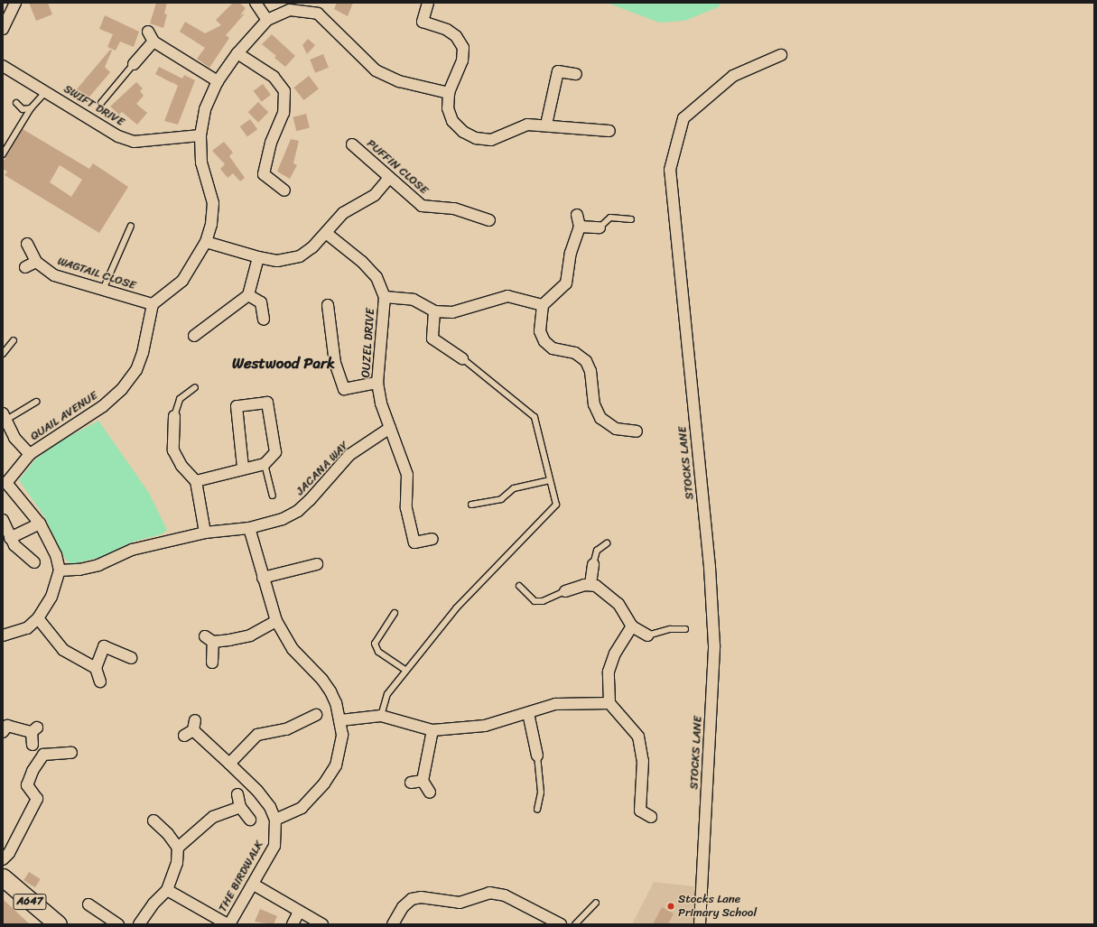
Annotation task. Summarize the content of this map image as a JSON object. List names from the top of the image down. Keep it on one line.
{"streets":{"main road":["A647"],"street":["SWIFT DRIVE","PUFFIN CLOSE","WAGTAIL CLOSE","OUZEL DRIVE","QUAIL AVENUE","STOCKS LANE","JACANA WAY","THE BIRDWALK"]},"crossings":[["WAGTAIL CLOSE","QUAIL AVENUE"],["OUZEL DRIVE","JACANA WAY"]],"districts":["Westwood Park"],"places":["Stocks Lane Primary School"]}
